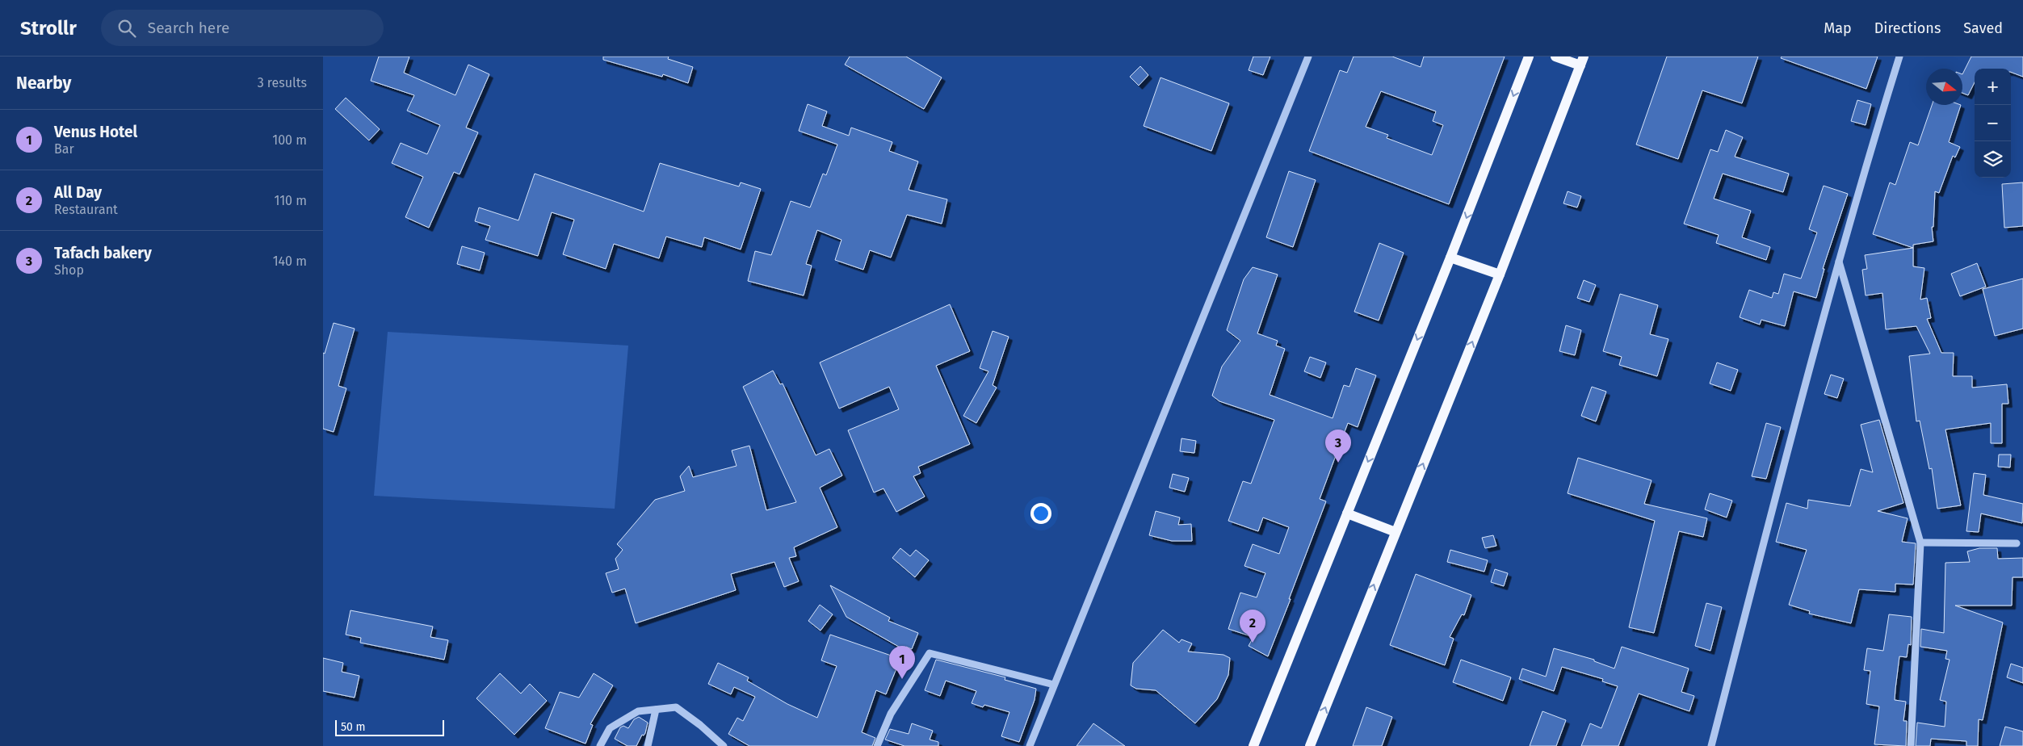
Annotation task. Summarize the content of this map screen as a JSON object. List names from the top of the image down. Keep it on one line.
{"scale_bar":"50 m","north":"right","page":{"header":"Strollr","search":"Search here","nav":["Map","Directions","Saved"],"heading":["Nearby","3 results"],"map_buttons":["+","−"],"list":[{"mark":"1","name":"Venus Hotel","note":"Bar","value":"100 m"},{"mark":"2","name":"All Day","note":"Restaurant","value":"110 m"},{"mark":"3","name":"Tafach bakery","note":"Shop","value":"140 m"}],"pins":["3","2","1"],"scale":"50 m"}}
